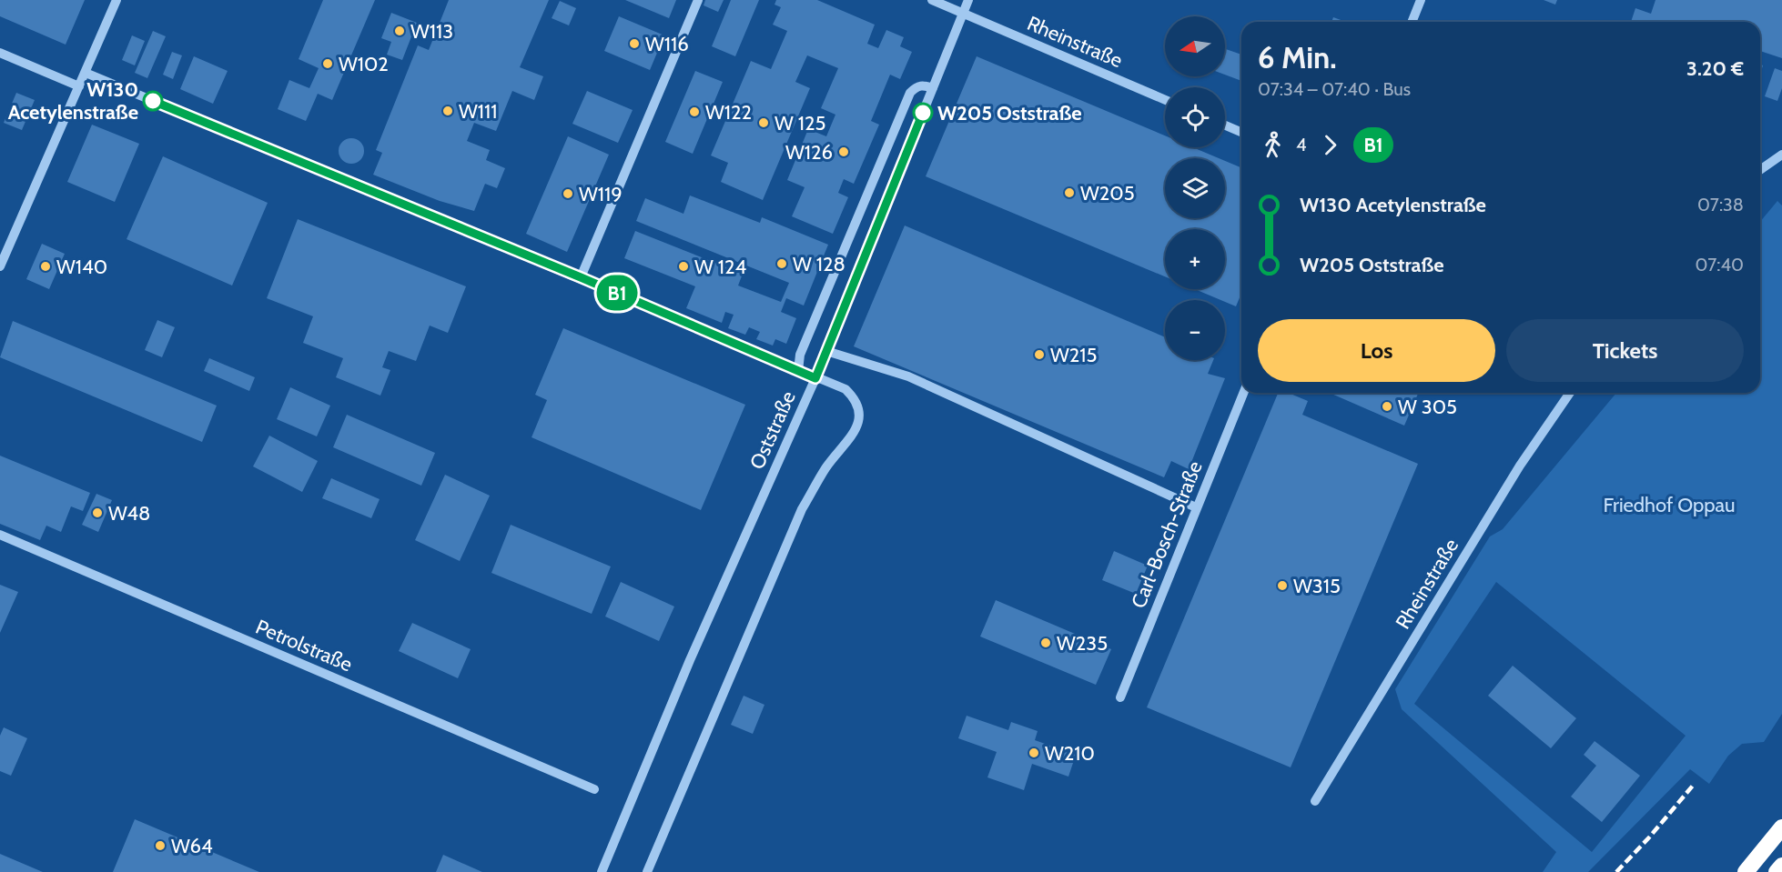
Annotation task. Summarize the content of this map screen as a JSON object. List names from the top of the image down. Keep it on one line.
{"streets":{"street":["Rheinstraße","Oststraße","Carl-Bosch-Straße","Petrolstraße"]},"crossings":[["Rheinstraße","Oststraße"]],"parks":["Friedhof Oppau"],"places":["W113","W116","W102","W130 Acetylenstraße","W111","W122","W205 Oststraße","W 125","W126","W205","W119","W 128","W140","W 124","W215","W 305","W48","W315","W235","W210","W64"],"lines":["bus line B1"],"north":"left","page":{"on_map":"B1","map_buttons":["+","−"],"heading":["6 Min.","07:34 – 07:40 · Bus","3.20 €"],"legs":["4","B1"],"list":[{"name":"W130 Acetylenstraße","value":"07:38"},{"name":"W205 Oststraße","value":"07:40"}],"buttons":["Los","Tickets"]}}
